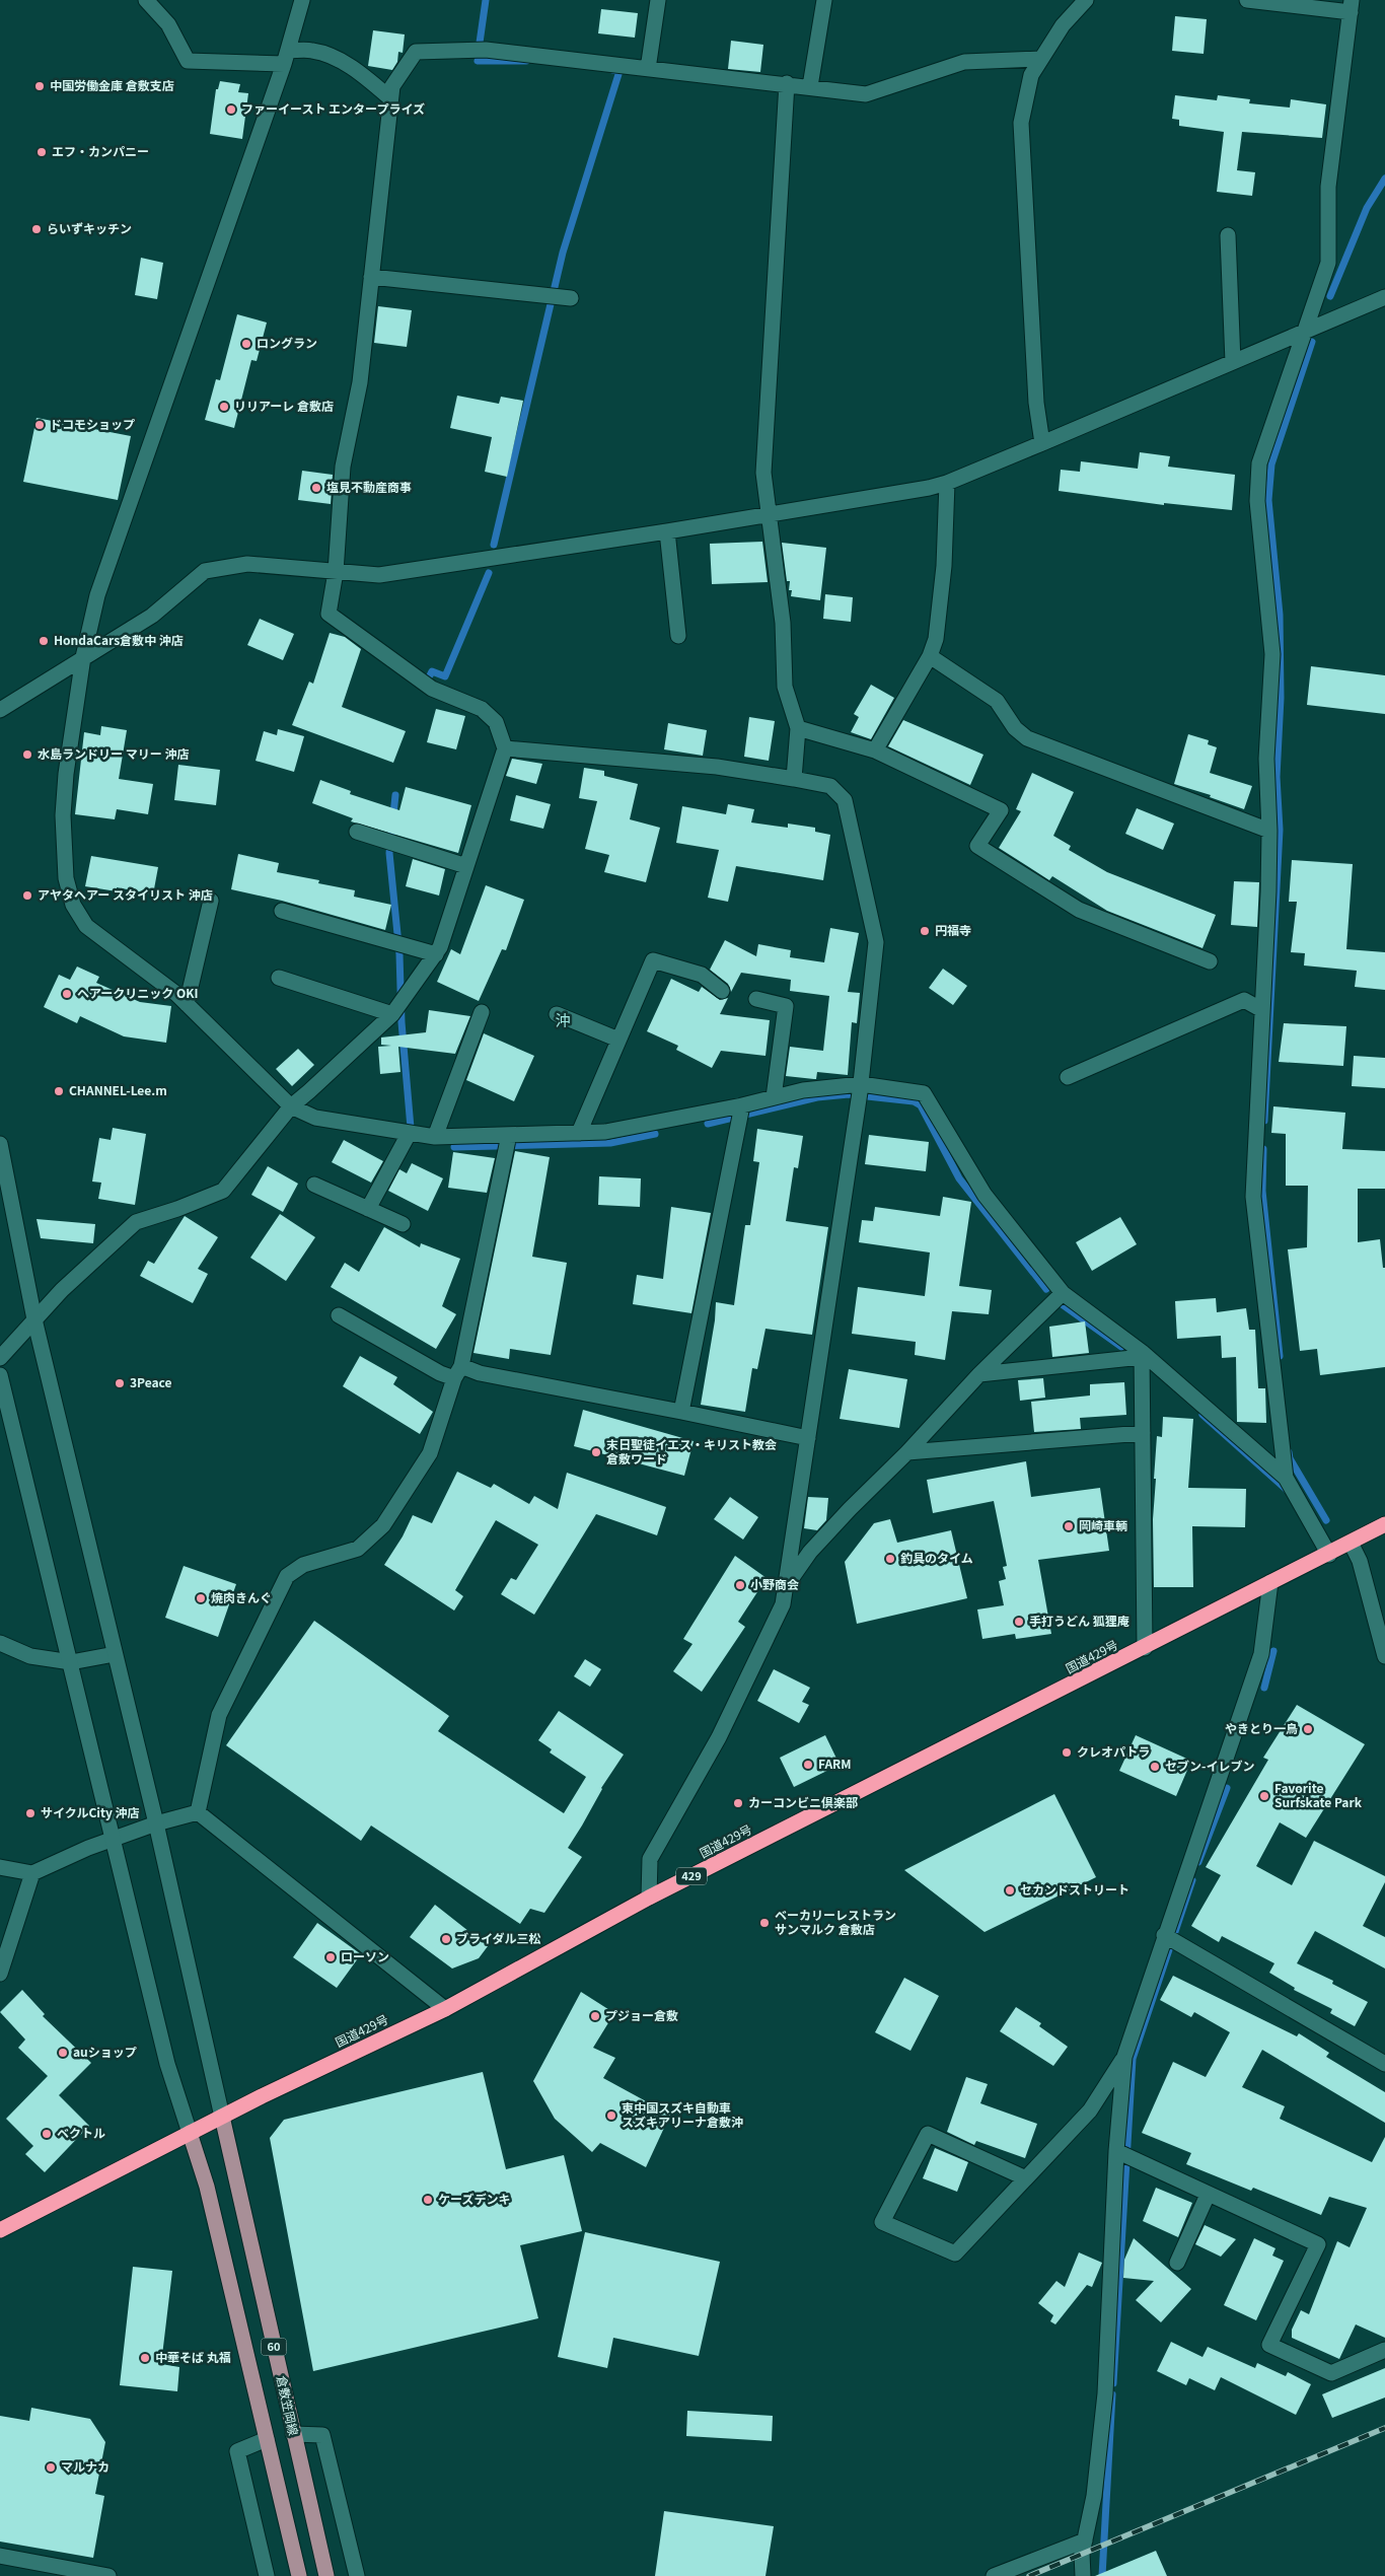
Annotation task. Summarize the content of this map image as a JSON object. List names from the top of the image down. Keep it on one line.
{"streets":{"highway":["国道429号","429"],"main road":["60","倉敷笠岡線"]},"crossings":[["国道429号","60"],["国道429号","倉敷笠岡線"]],"districts":["沖"],"places":["中国労働金庫 倉敷支店","ファーイースト エンタープライズ","エフ・カンパニー","らいずキッチン","ロングラン","リリアーレ 倉敷店","ドコモショップ","塩見不動産商事","HondaCars倉敷中 沖店","水島ランドリー マリー 沖店","アヤタヘアー スタイリスト 沖店","円福寺","ヘアークリニック OKI","CHANNEL-Lee.m","3Peace","末日聖徒イエス・キリスト教会 倉敷ワード","岡崎車輌","釣具のタイム","小野商会","焼肉きんぐ","手打うどん 狐狸庵","やきとり一鳥","クレオパトラ","FARM","セブン-イレブン","Favorite Surfskate Park","カーコンビニ倶楽部","サイクルCity 沖店","セカンドストリート","ベーカリーレストラン サンマルク 倉敷店","ブライダル三松","ローソン","プジョー倉敷","auショップ","東中国スズキ自動車 スズキアリーナ倉敷沖","ベクトル","ケーズデンキ","中華そば 丸福","マルナカ"]}
